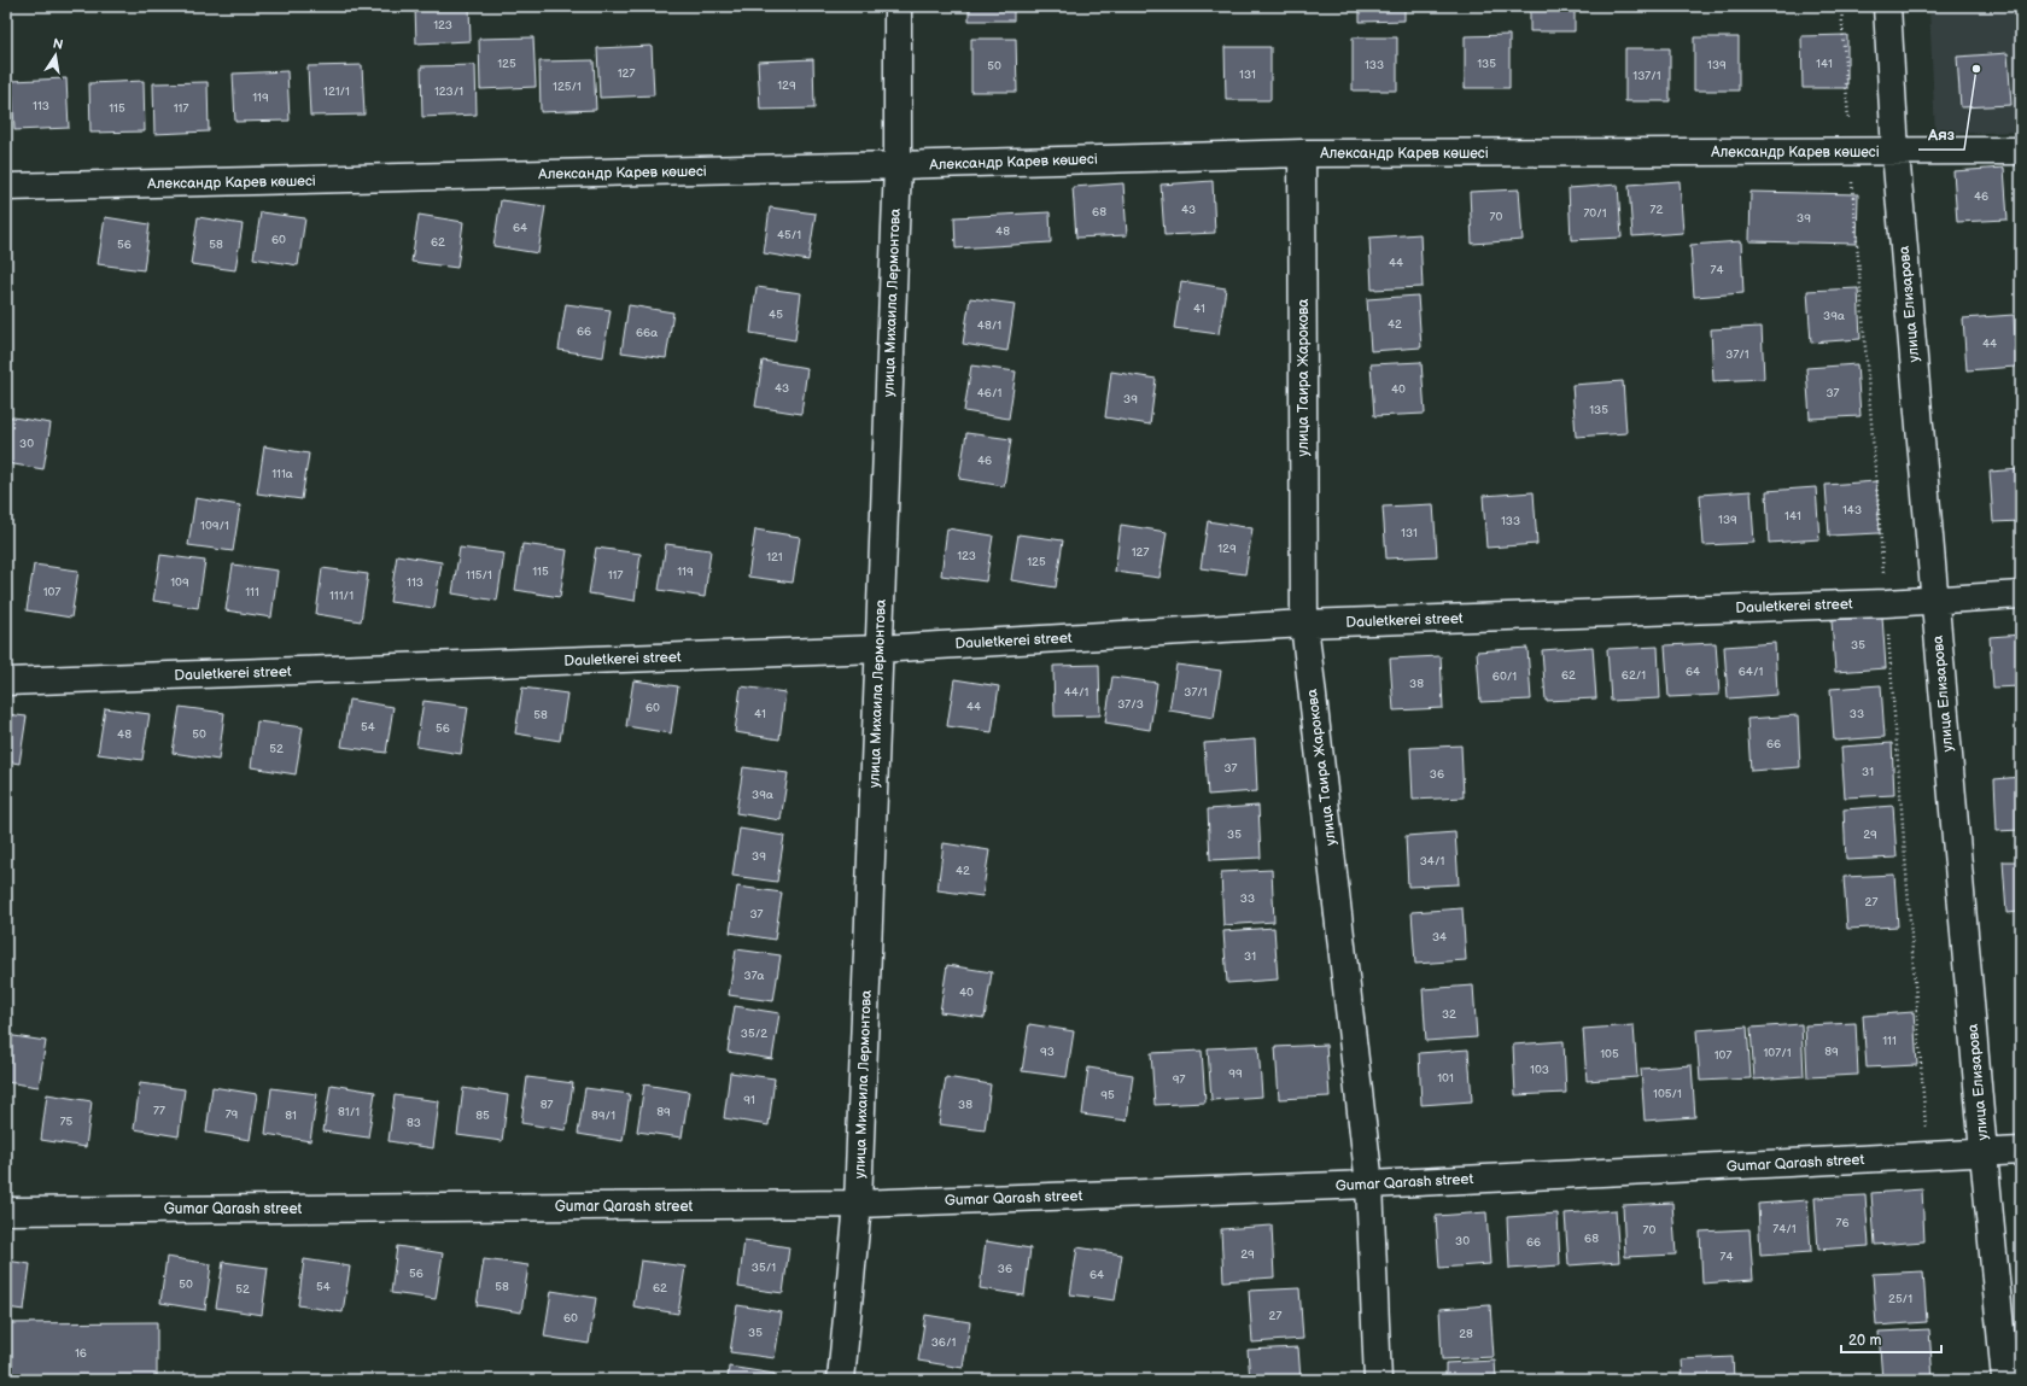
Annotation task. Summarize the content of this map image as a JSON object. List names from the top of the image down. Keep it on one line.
{"streets":{"street":["Александр Карев көшесі","улица Михаила Лермонтова","улица Елизарова","улица Таира Жарокова","Dauletkerei street","Gumar Qarash street"]},"crossings":[["Александр Карев көшесі","улица Михаила Лермонтова"],["Александр Карев көшесі","улица Елизарова"],["Александр Карев көшесі","улица Таира Жарокова"],["улица Михаила Лермонтова","Dauletkerei street"],["улица Михаила Лермонтова","Gumar Qarash street"],["улица Елизарова","Dauletkerei street"],["улица Елизарова","Gumar Qarash street"],["улица Таира Жарокова","Dauletkerei street"],["улица Таира Жарокова","Gumar Qarash street"]],"places":["Аяз"],"house_numbers":["123","125","135","141","133","139","50","127","131","137/1","129","125/1","121/1","123/1","119","113","115","117","46","43","72","68","70/1","70","39","64","48","45/1","60","62","56","58","44","74","41","45","39а","42","48/1","66","66а","44","37/1","43","40","46/1","37","39","135","30","46","111а","143","141","139","133","109/1","131","129","127","123","121","125","115","119","115/1","117","109","113","107","111","111/1","35","64","64/1","62","62/1","60/1","38","44/1","37/1","37/3","44","60","41","33","58","54","56","48","50","66","52","37","31","36","39а","35","29","39","34/1","42","33","27","37","34","31","37а","40","32","35/2","111","93","89","107/1","105","107","103","99","101","97","105/1","95","91","87","38","77","81/1","89","79","81","85","89/1","75","83","76","74/1","70","68","30","66","29","74","35/1","36","56","64","50","54","58","62","52","25/1","27","60","35","28","36/1","16"],"scale_bar":"20 m","north":"top"}
